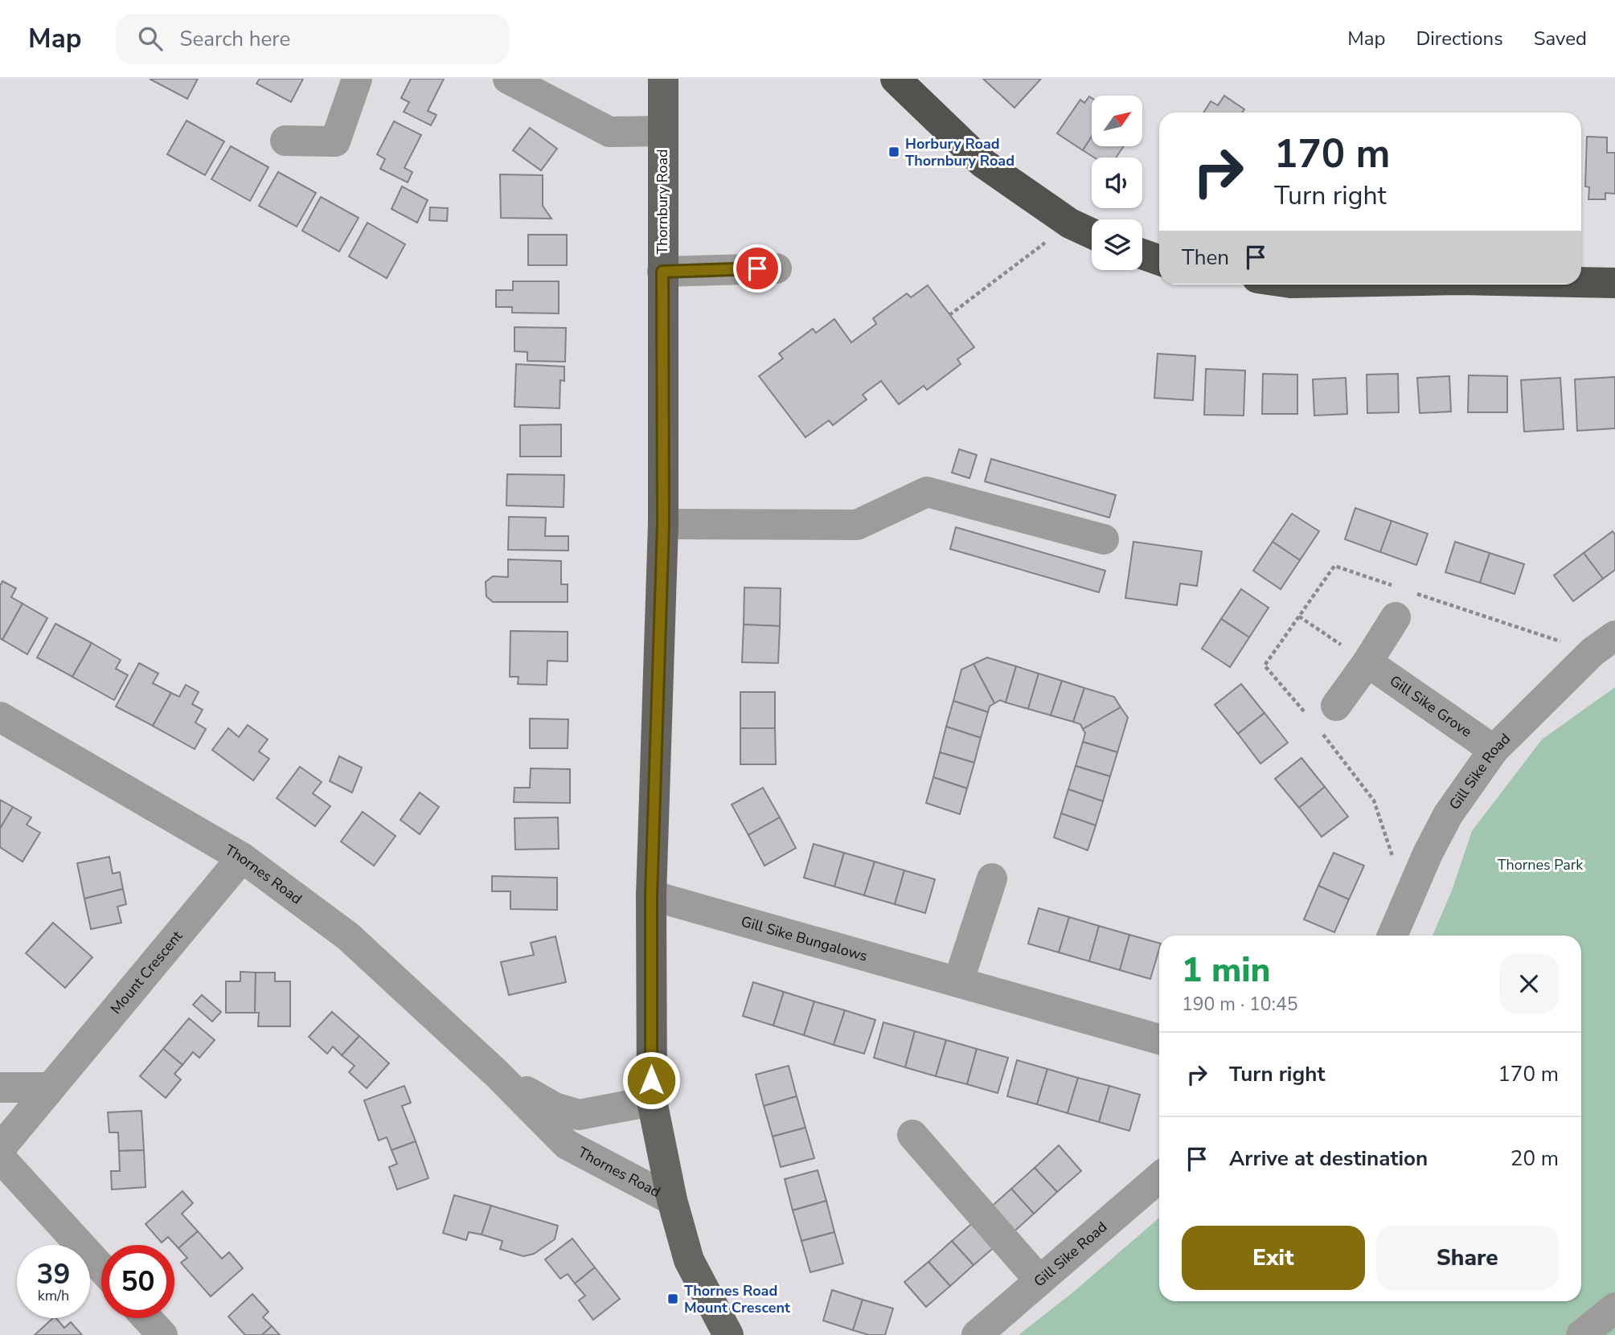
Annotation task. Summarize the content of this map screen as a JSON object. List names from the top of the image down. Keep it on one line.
{"streets":{"main road":["Thornbury Road","Thornes Road"],"street":["Gill Sike Grove","Gill Sike Road","Gill Sike Bungalows","Mount Crescent"]},"crossings":[["Thornbury Road","Thornes Road"],["Thornbury Road","Gill Sike Bungalows"],["Gill Sike Grove","Gill Sike Road"],["Thornes Road","Mount Crescent"]],"parks":["Thornes Park"],"places":{"transit":["Horbury Road Thornbury Road","Thornes Road Mount Crescent"]},"north":"top right","page":{"header":"Map","search":"Search here","nav":["Map","Directions","Saved"],"turn":["170 m","Turn right"],"then":"Then","heading":["1 min","190 m · 10:45"],"list":[{"name":"Turn right","value":"170 m"},{"name":"Arrive at destination","value":"20 m"}],"buttons":["Exit","Share"],"speed":"39 km/h","limit":"50"}}
